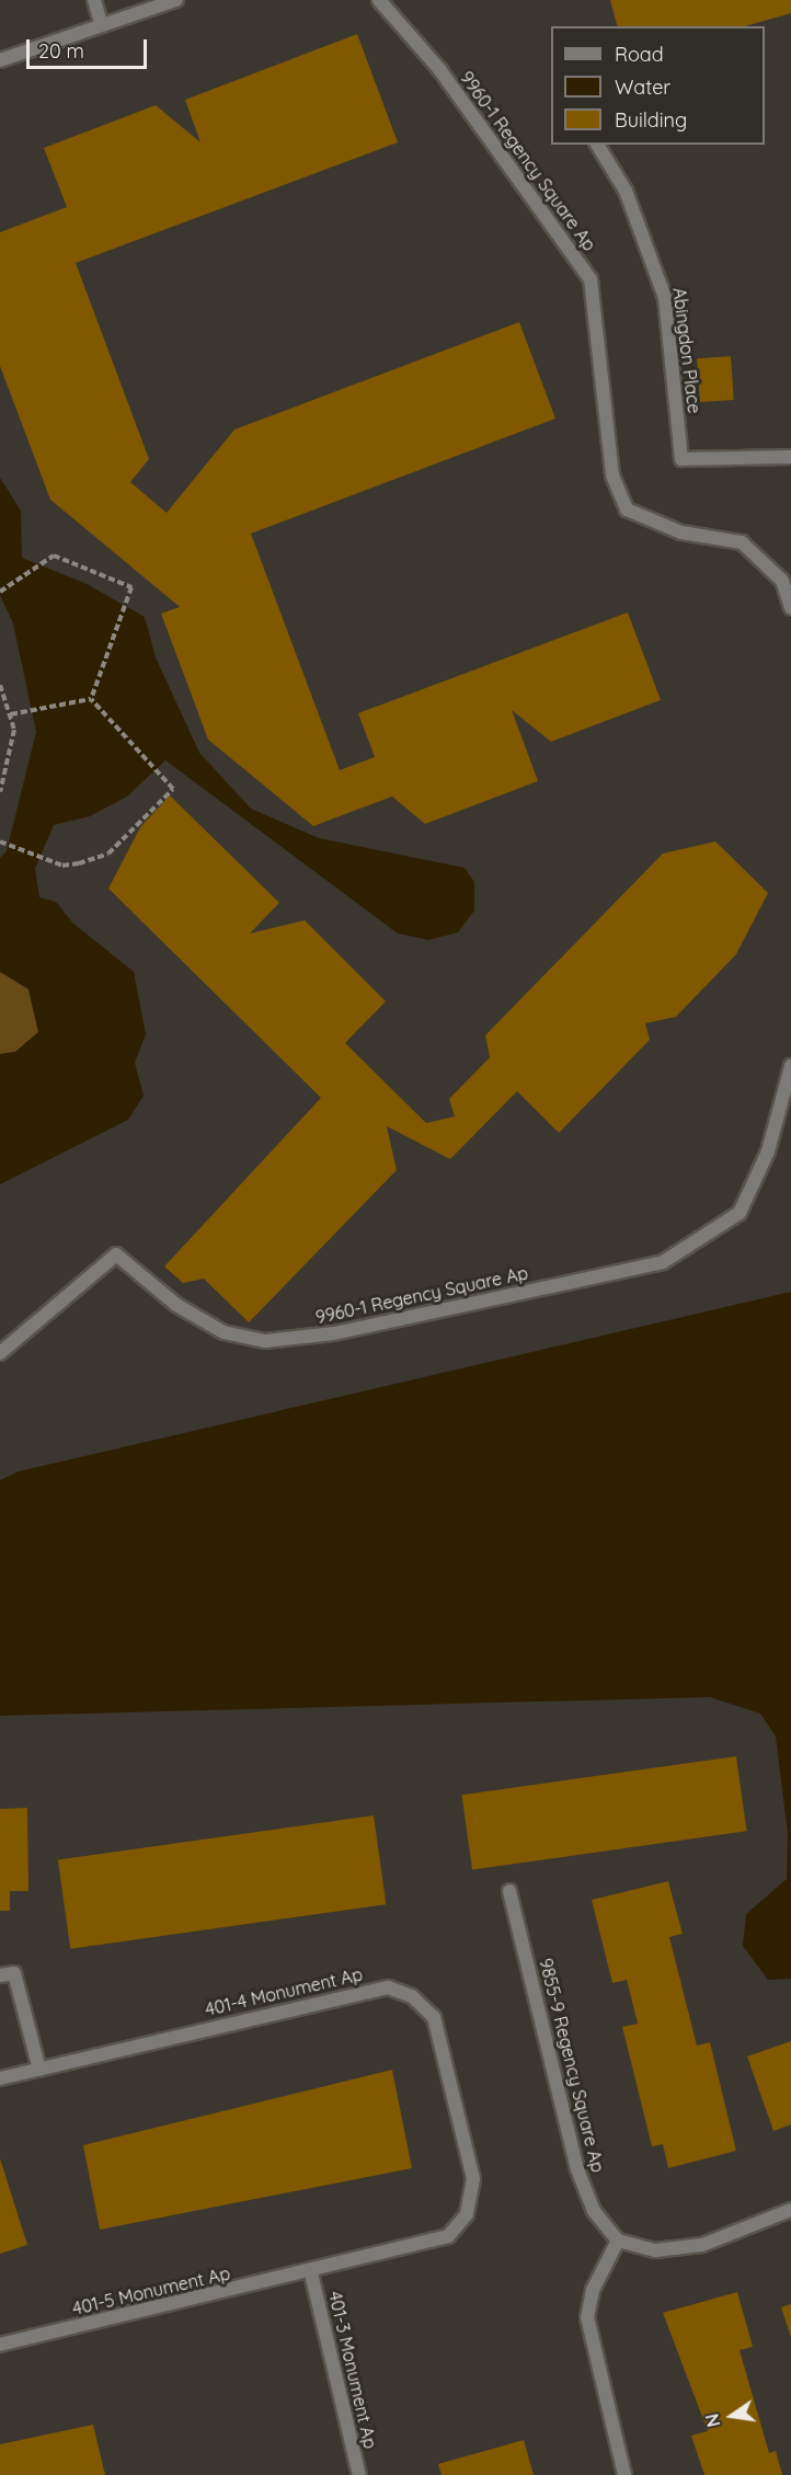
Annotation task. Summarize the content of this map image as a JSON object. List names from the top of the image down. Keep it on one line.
{"streets":{"street":["9960-1 Regency Square Ap","Abingdon Place","401-4 Monument Ap","9855-9 Regency Square Ap","401-5 Monument Ap","401-3 Monument Ap"]},"crossings":[["401-4 Monument Ap","401-5 Monument Ap"],["401-4 Monument Ap","401-3 Monument Ap"],["401-5 Monument Ap","401-3 Monument Ap"]],"legend":["Road","Water","Building"],"scale_bar":"20 m","north":"left"}
